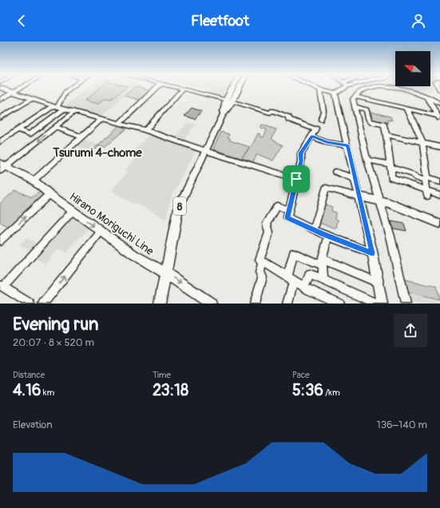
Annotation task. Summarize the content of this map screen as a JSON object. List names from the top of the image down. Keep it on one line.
{"streets":{"main road":["8","Hirano Moriguchi Line"]},"crossings":[["8","Hirano Moriguchi Line"]],"one_way":["Hirano Moriguchi Line"],"districts":["Tsurumi 4-chome"],"north":"left","page":{"header":"Fleetfoot","heading":["Evening run","20:07 · 8 × 520 m"],"stats":[["Distance","4.16 km"],["Time","23:18"],["Pace","5:36 /km"]],"chart":["Elevation","136–140 m"]}}
